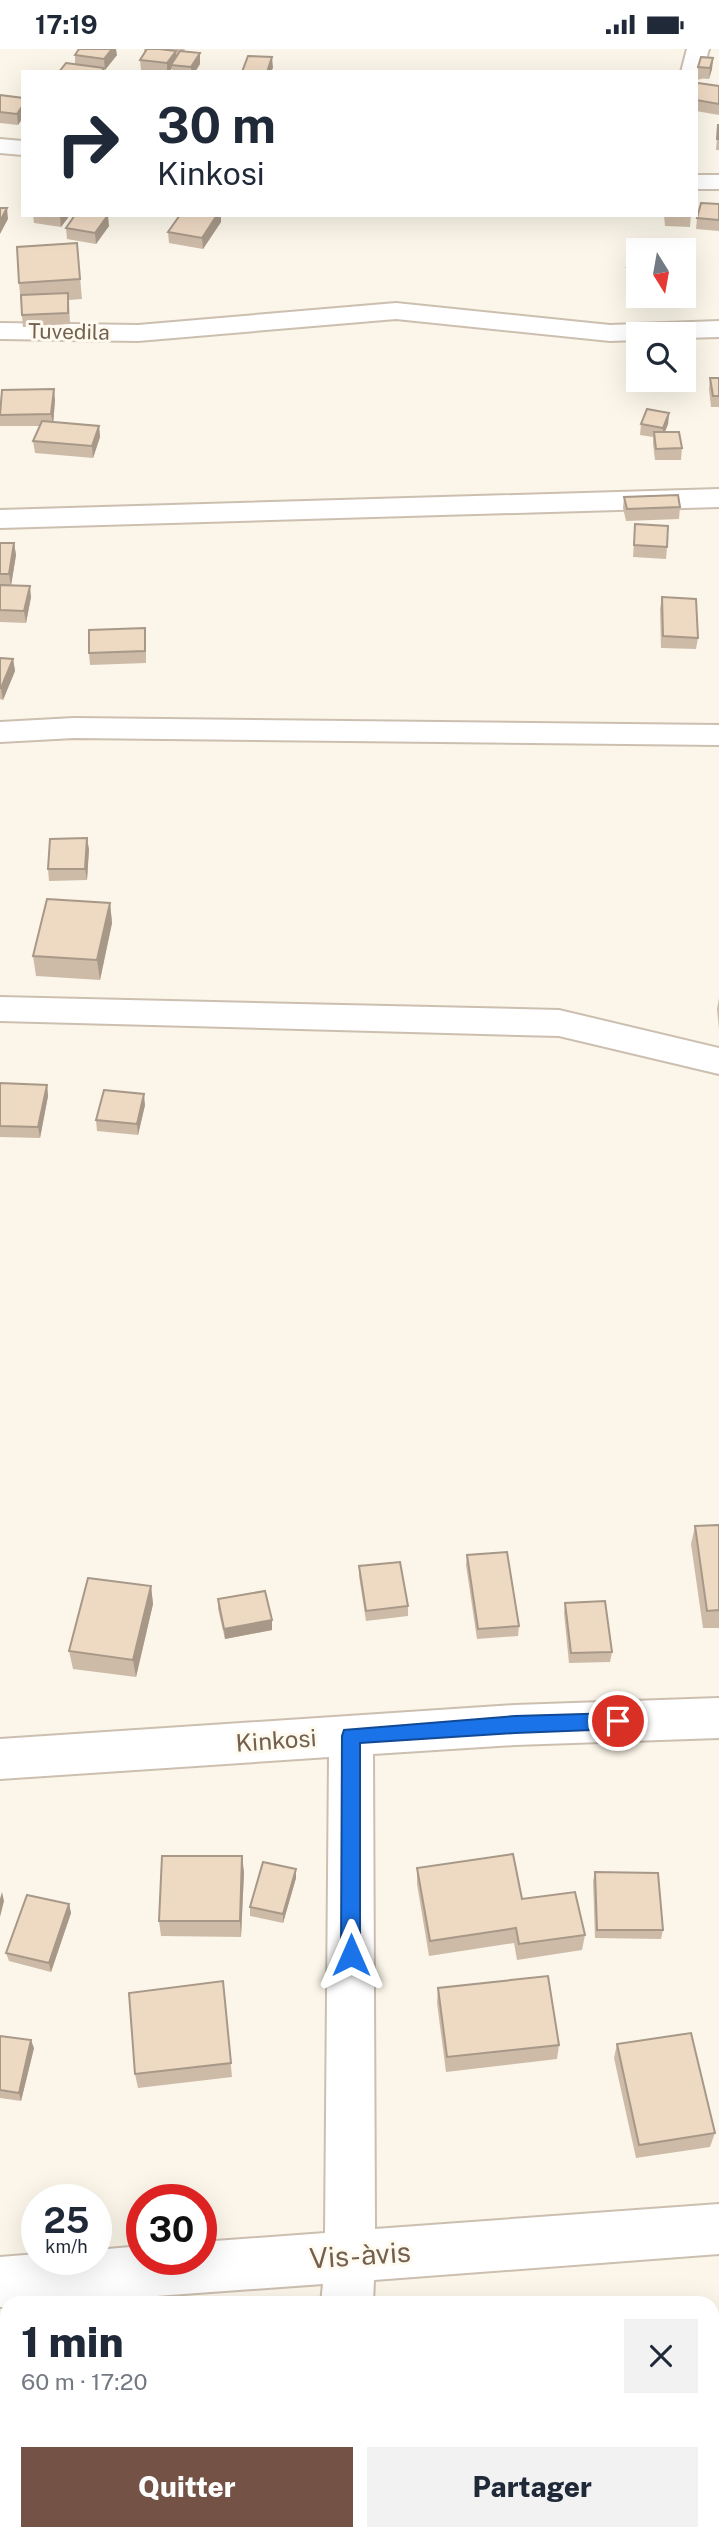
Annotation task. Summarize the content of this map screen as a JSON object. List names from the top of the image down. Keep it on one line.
{"streets":{"street":["Tuvedila","Kinkosi","Vis-àvis"]},"north":"bottom","page":{"status":"17:19","turn":["30 m","Kinkosi"],"speed":"25 km/h","limit":"30","heading":["1 min","60 m · 17:20"],"buttons":["Quitter","Partager"]}}
